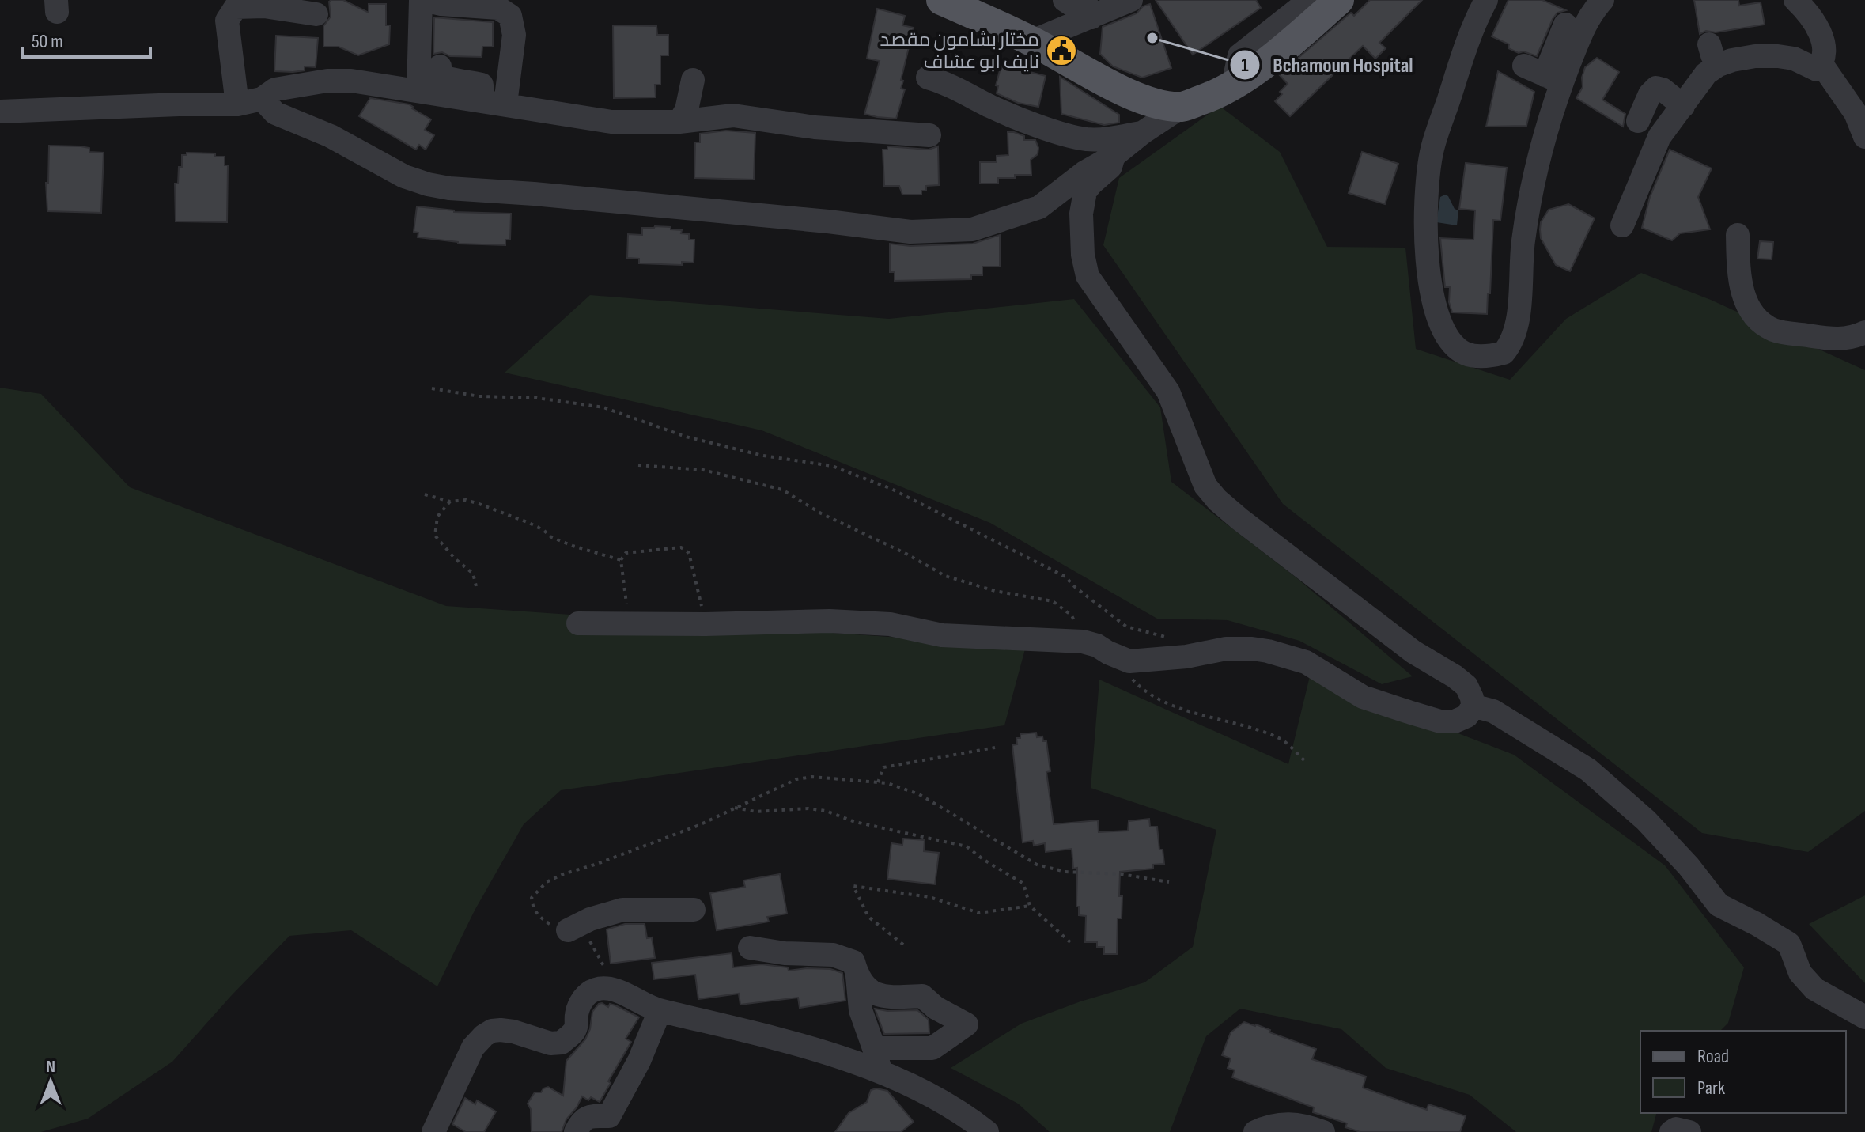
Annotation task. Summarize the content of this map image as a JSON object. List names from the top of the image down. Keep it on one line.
{"places":{"other":["Bchamoun Hospital"],"public building":["مختار بشامون مقصد نايف ابو عسّاف"]},"legend":["Road","Park"],"scale_bar":"50 m","north":"top"}
